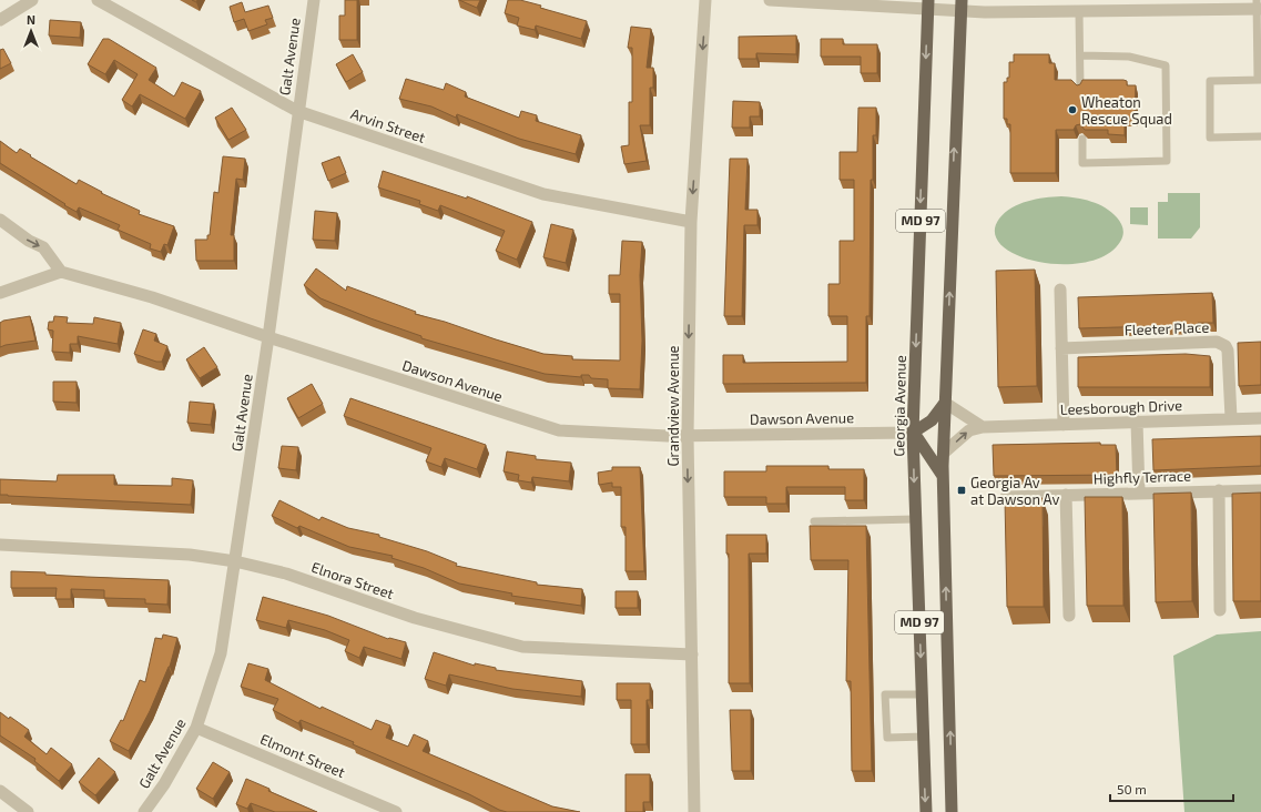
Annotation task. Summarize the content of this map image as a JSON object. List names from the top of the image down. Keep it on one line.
{"streets":{"main road":["MD 97","Georgia Avenue"],"street":["Galt Avenue","Arvin Street","Fleeter Place","Dawson Avenue","Grandview Avenue","Leesborough Drive","Highfly Terrace","Elnora Street","Elmont Street"]},"crossings":[["Galt Avenue","Arvin Street"],["Galt Avenue","Dawson Avenue"],["Galt Avenue","Elnora Street"],["Galt Avenue","Elmont Street"],["Arvin Street","Grandview Avenue"],["MD 97","Leesborough Drive"],["Fleeter Place","Leesborough Drive"],["Dawson Avenue","Grandview Avenue"],["Dawson Avenue","Georgia Avenue"],["Grandview Avenue","Elnora Street"]],"one_way":["Grandview Avenue"],"places":{"other":["Wheaton Rescue Squad"],"transit":["Georgia Av at Dawson Av"]},"scale_bar":"50 m","north":"top"}
